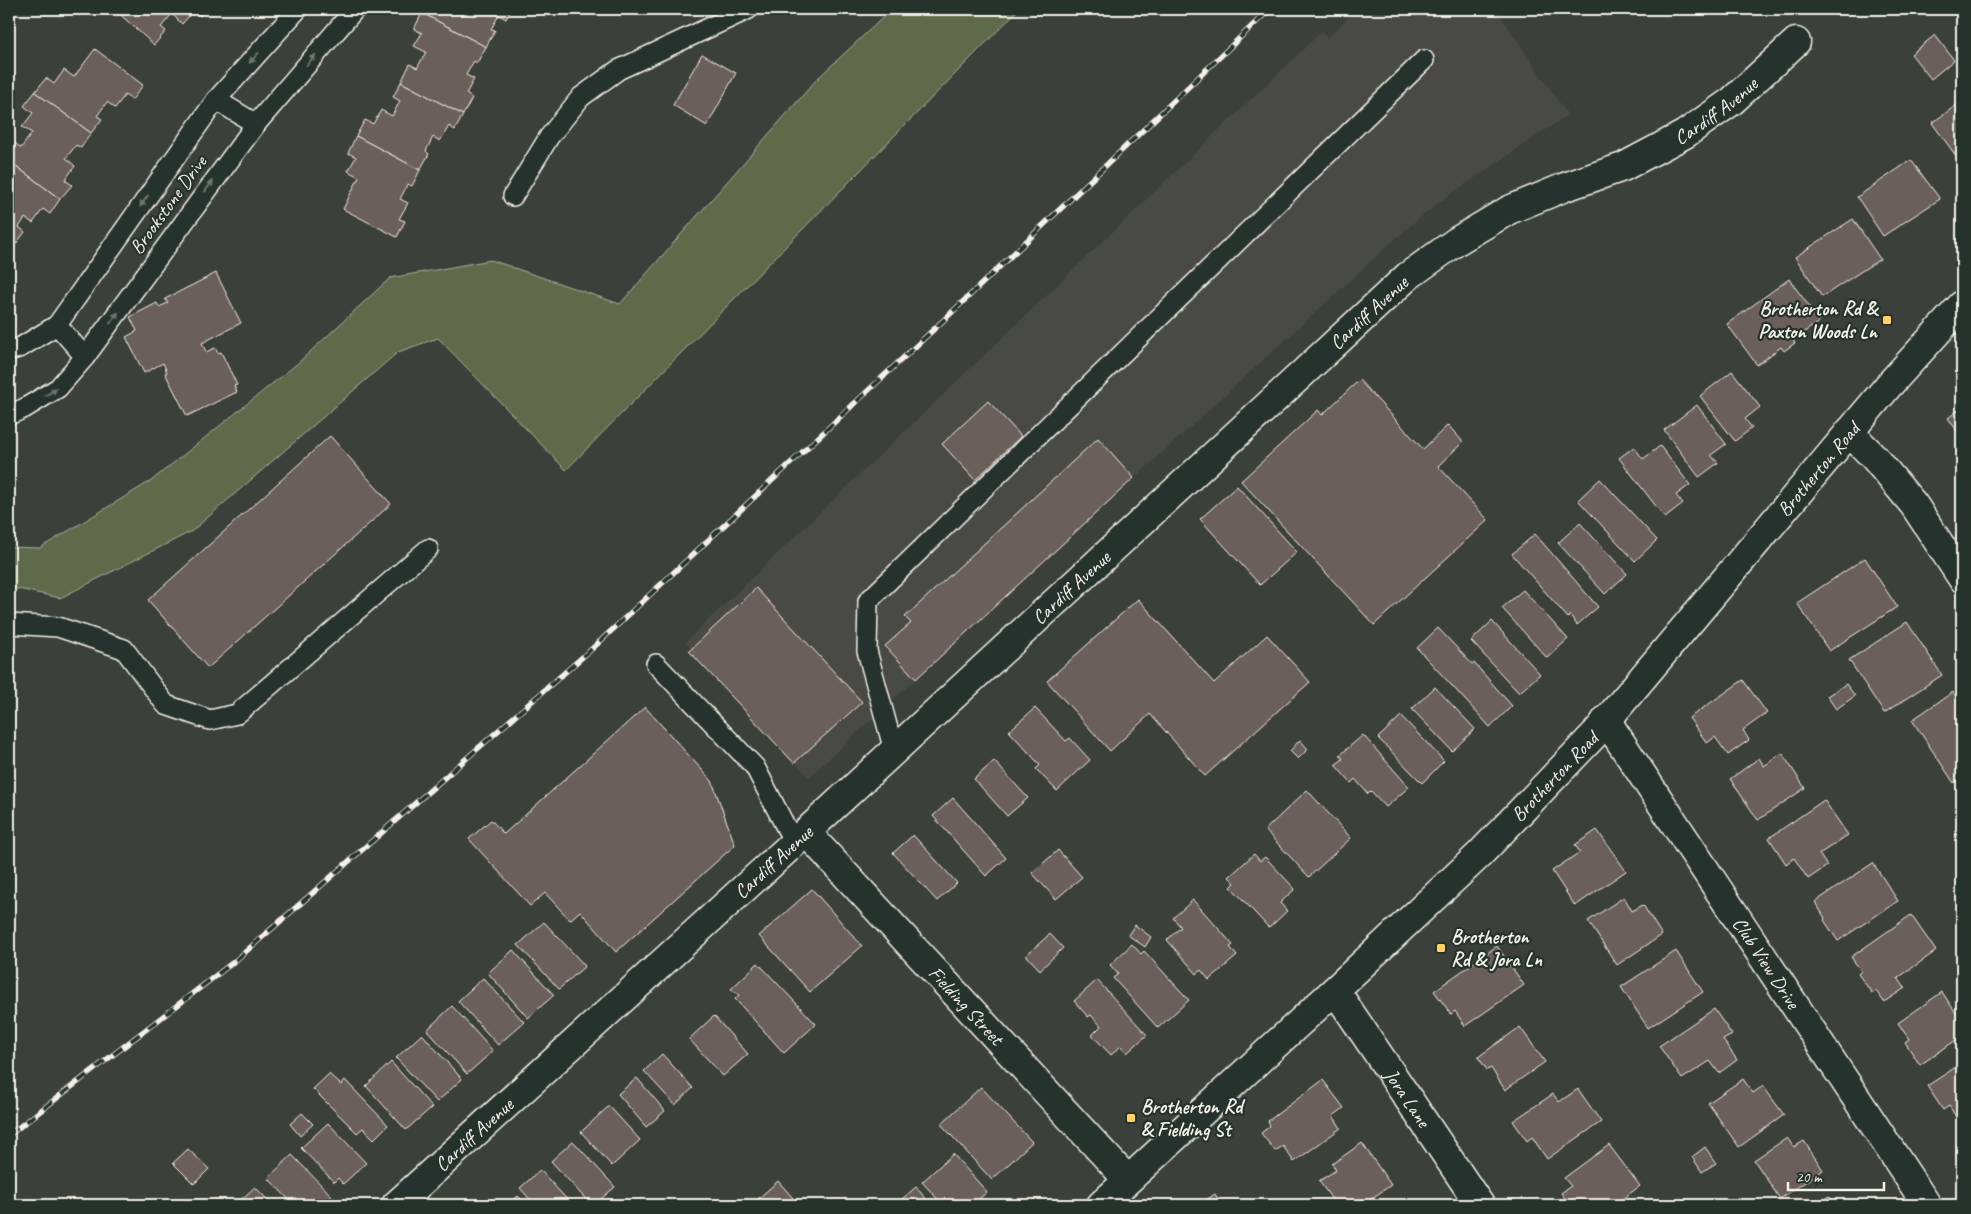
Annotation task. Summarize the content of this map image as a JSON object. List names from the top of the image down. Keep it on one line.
{"streets":{"street":["Cardiff Avenue","Brotherton Road","Club View Drive","Fielding Street","Jora Lane"],"lane":["Brookstone Drive"]},"crossings":[["Cardiff Avenue","Fielding Street"],["Brotherton Road","Club View Drive"],["Brotherton Road","Fielding Street"],["Brotherton Road","Jora Lane"]],"places":{"transit":["Brotherton Rd & Paxton Woods Ln","Brotherton Rd & Jora Ln","Brotherton Rd & Fielding St"]},"scale_bar":"20 m"}
